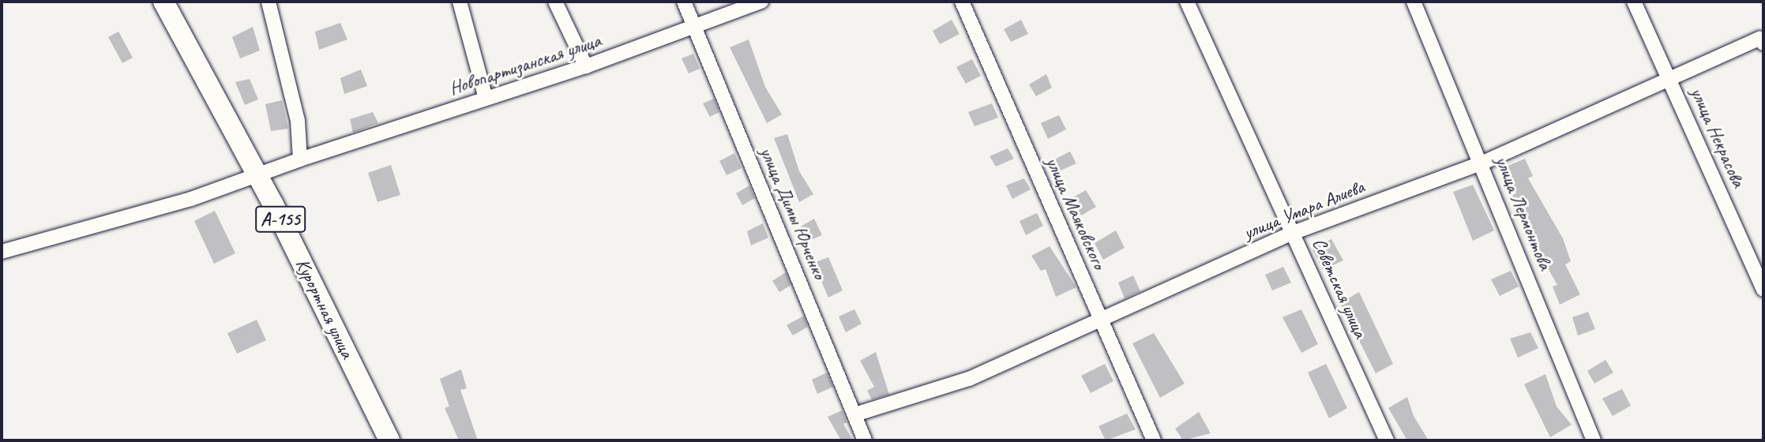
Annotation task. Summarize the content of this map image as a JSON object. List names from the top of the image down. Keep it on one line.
{"streets":{"main road":["А-155","Курортная улица"],"street":["Новопартизанская улица","улица Некрасова","улица Умара Алиева","улица Димы Юрченко","улица Маяковского","улица Лермонтова","Советская улица"]},"crossings":[["Новопартизанская улица","улица Димы Юрченко"],["Новопартизанская улица","Курортная улица"],["улица Некрасова","улица Умара Алиева"],["улица Умара Алиева","улица Димы Юрченко"],["улица Умара Алиева","улица Маяковского"],["улица Умара Алиева","улица Лермонтова"],["улица Умара Алиева","Советская улица"]]}
